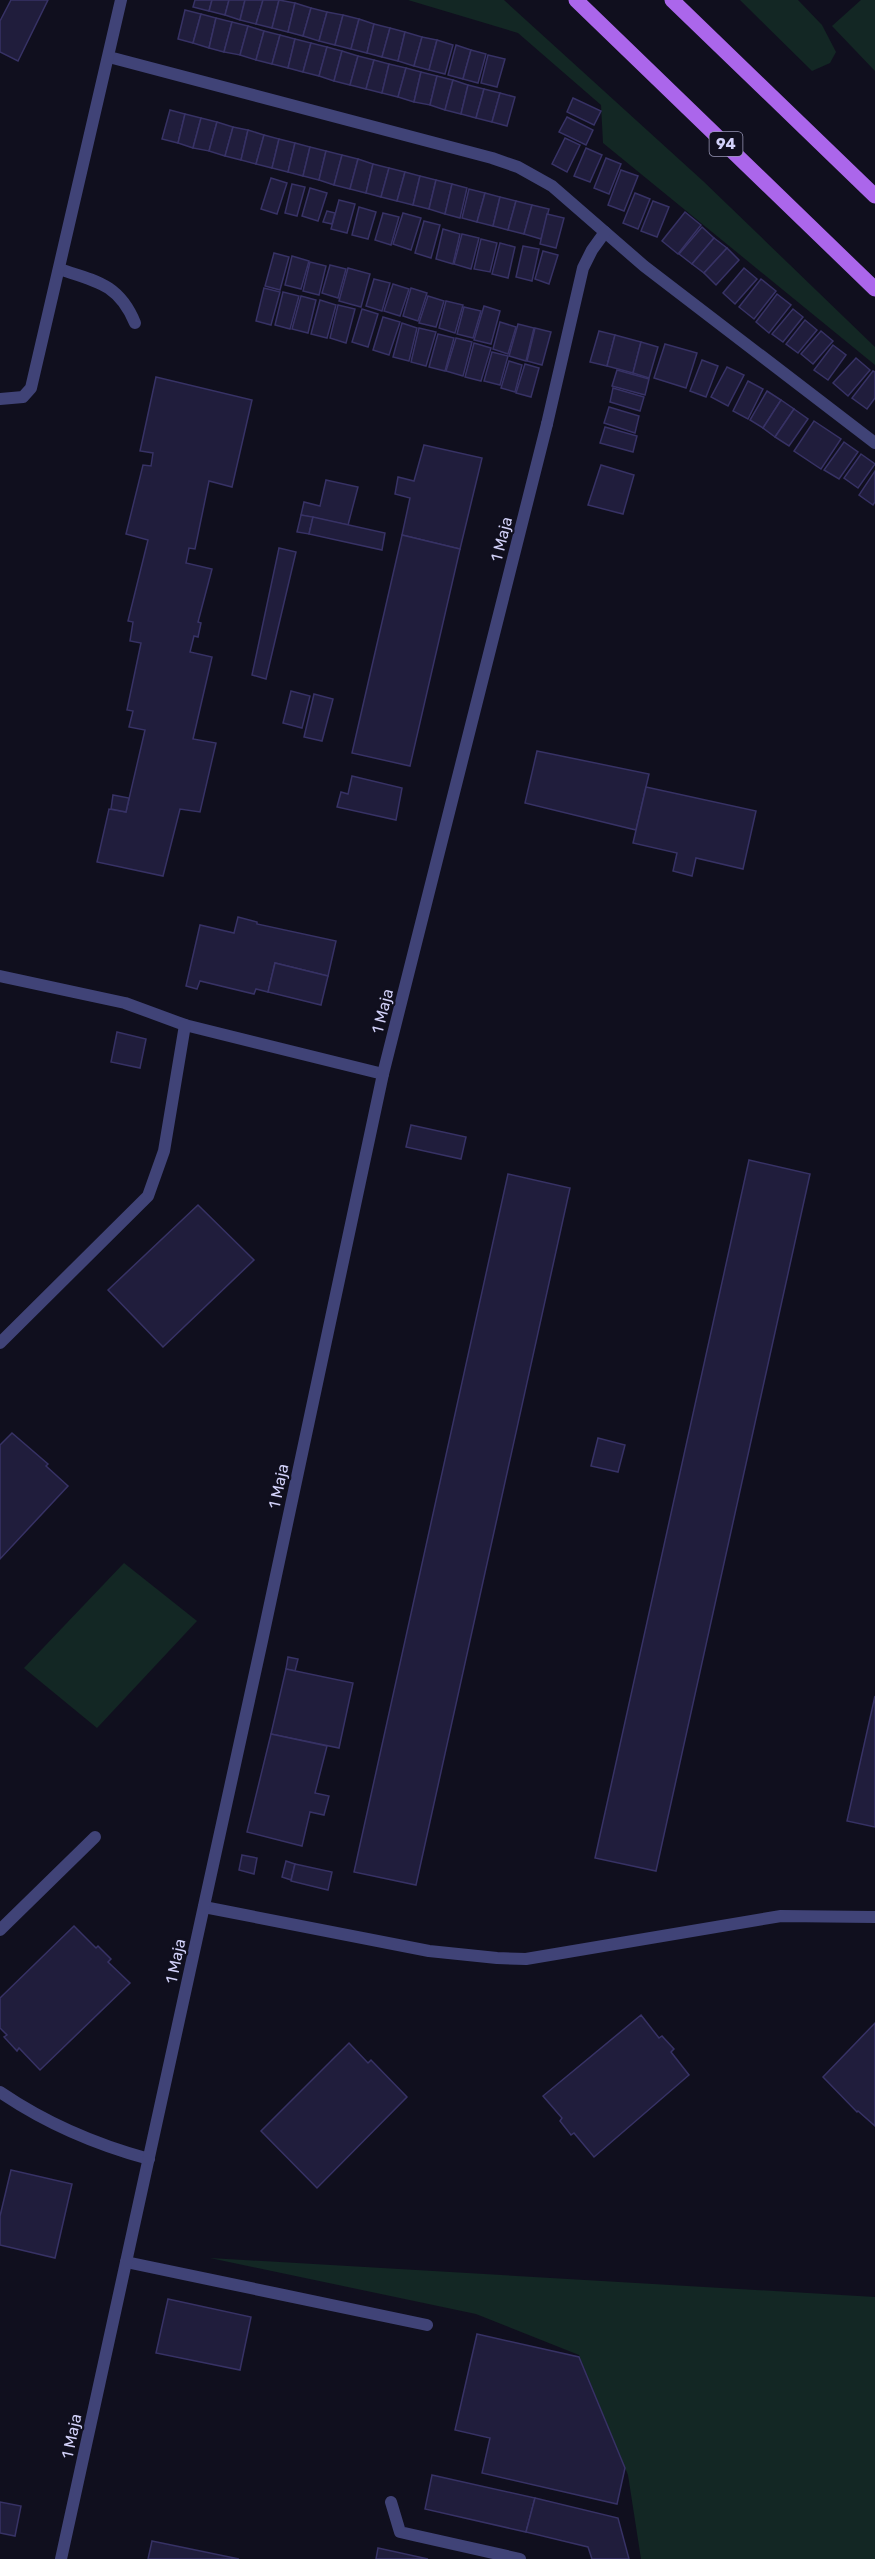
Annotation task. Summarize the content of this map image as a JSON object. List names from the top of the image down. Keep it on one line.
{"streets":{"main road":["94"],"street":["1 Maja"]}}
